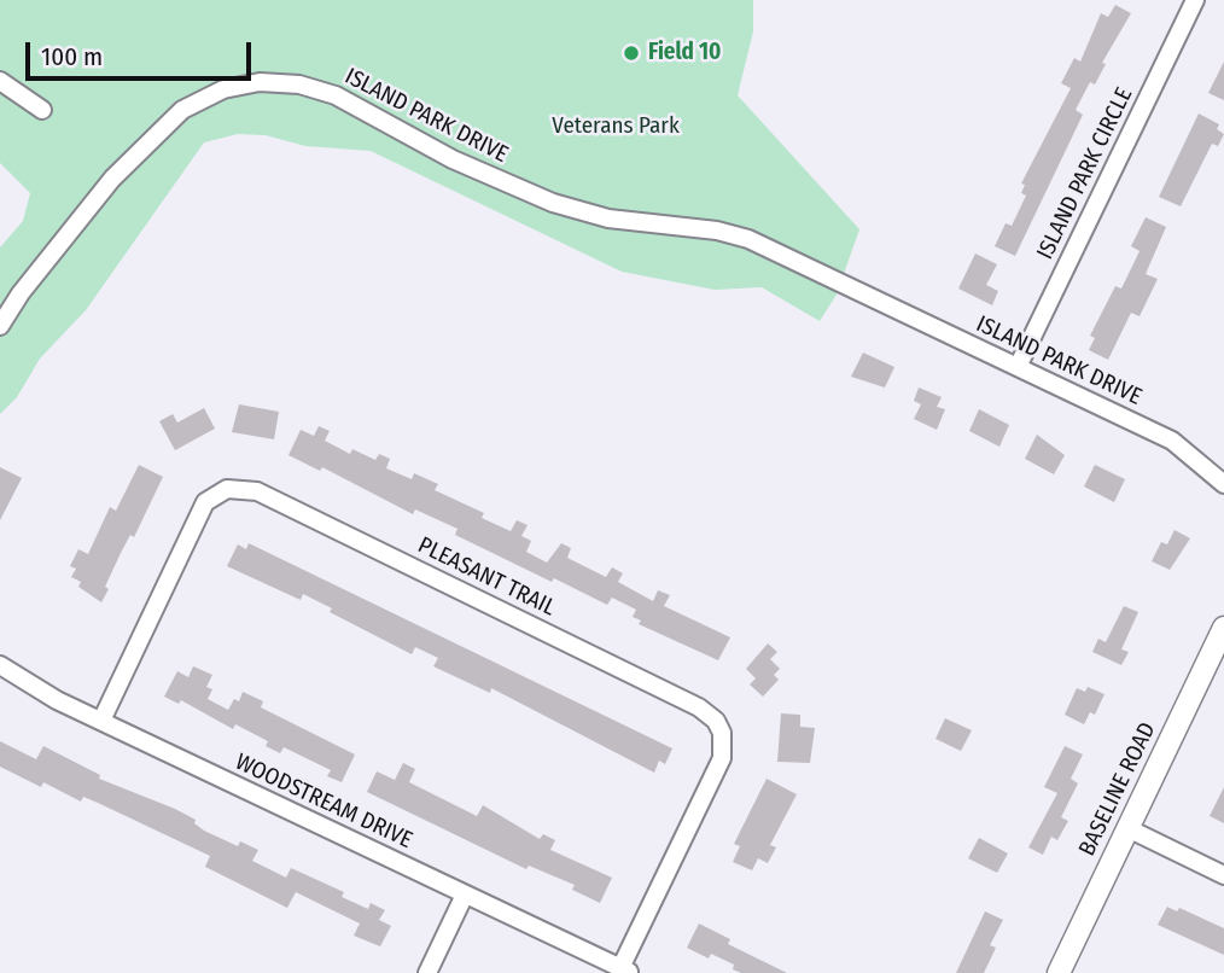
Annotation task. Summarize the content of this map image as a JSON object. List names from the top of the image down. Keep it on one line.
{"streets":{"street":["ISLAND PARK DRIVE","ISLAND PARK CIRCLE","PLEASANT TRAIL","BASELINE ROAD","WOODSTREAM DRIVE"]},"crossings":[["ISLAND PARK DRIVE","ISLAND PARK CIRCLE"],["PLEASANT TRAIL","WOODSTREAM DRIVE"]],"parks":["Veterans Park"],"places":["Field 10"],"scale_bar":"100 m"}
